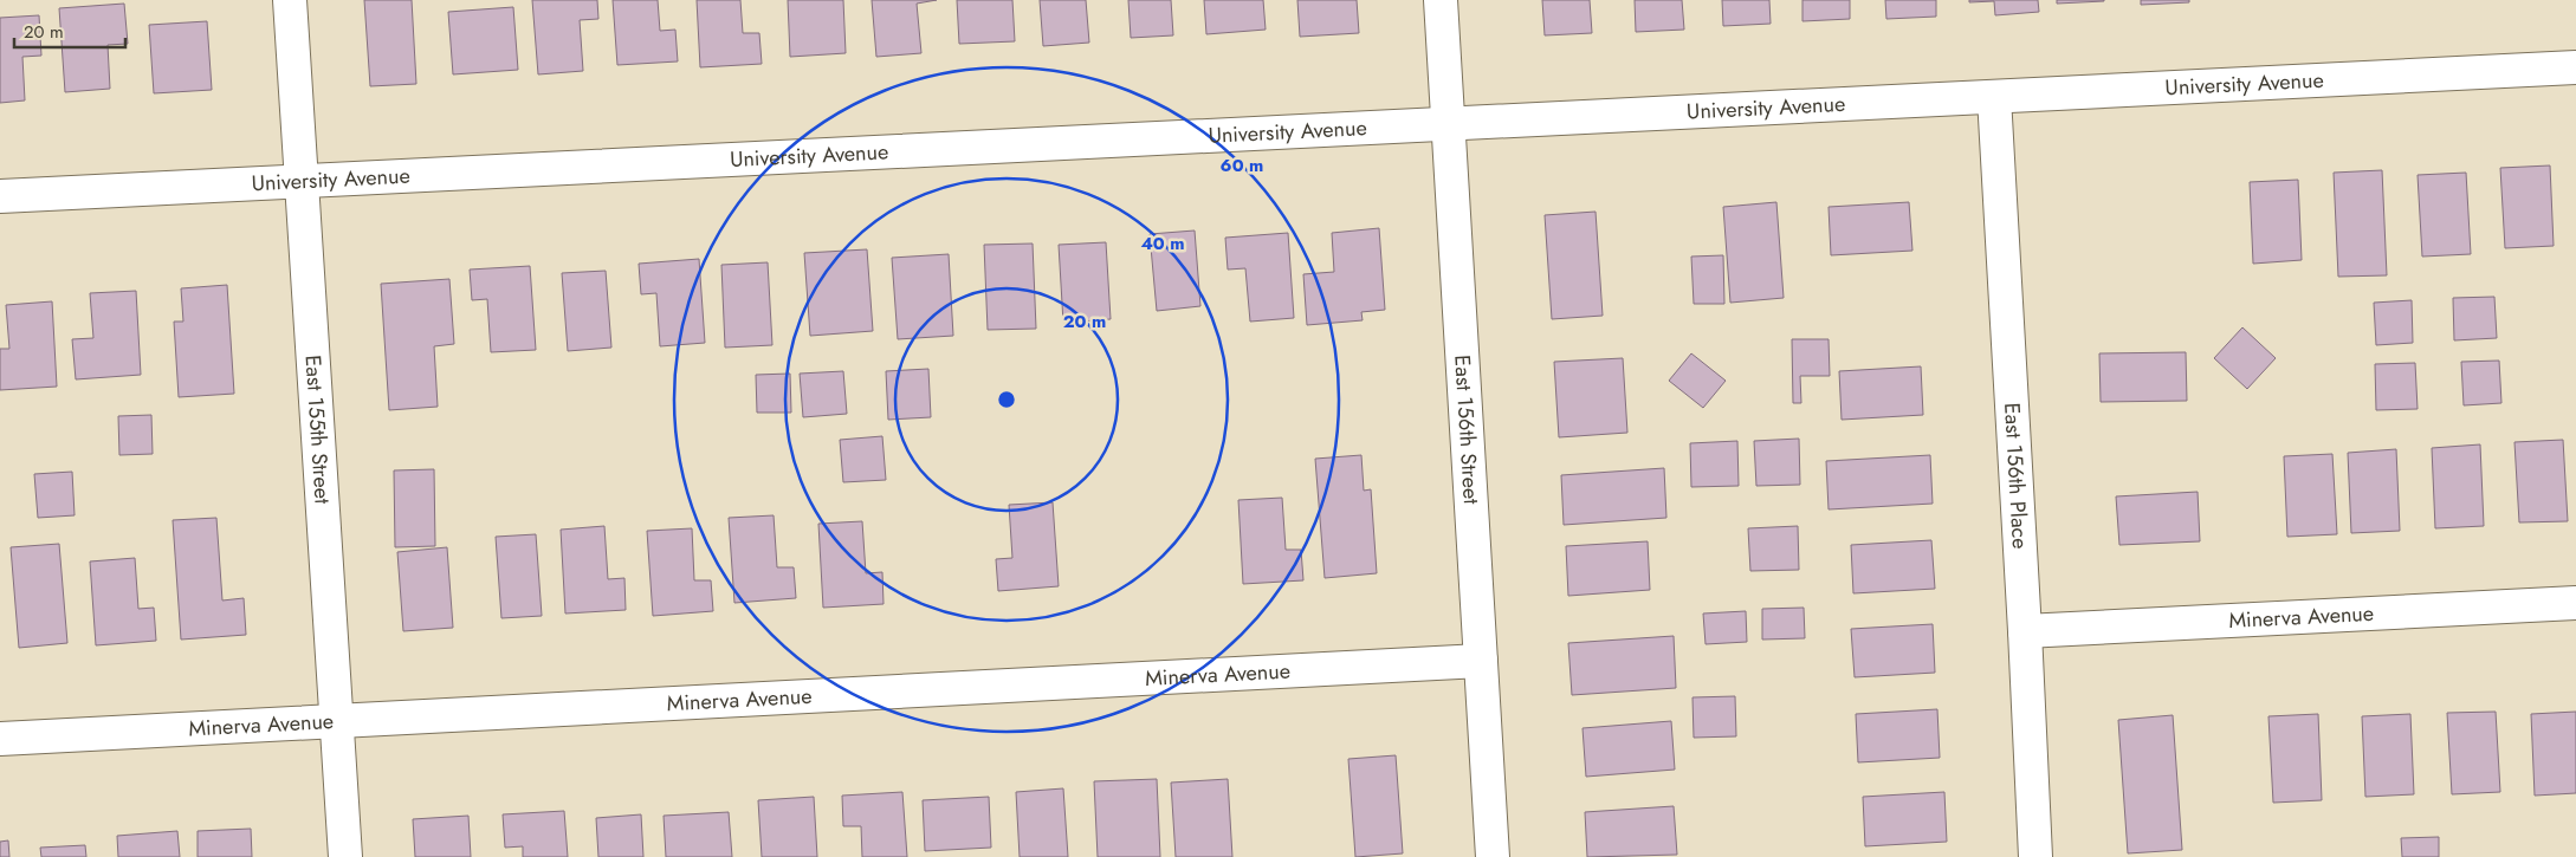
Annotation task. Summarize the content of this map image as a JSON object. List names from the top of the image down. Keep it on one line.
{"streets":{"street":["University Avenue","East 155th Street","East 156th Street","East 156th Place","Minerva Avenue"]},"crossings":[["University Avenue","East 155th Street"],["University Avenue","East 156th Street"],["University Avenue","East 156th Place"],["East 155th Street","Minerva Avenue"],["East 156th Street","Minerva Avenue"],["East 156th Place","Minerva Avenue"]],"scale_bar":"20 m","rings":["60 m","40 m","20 m"]}
